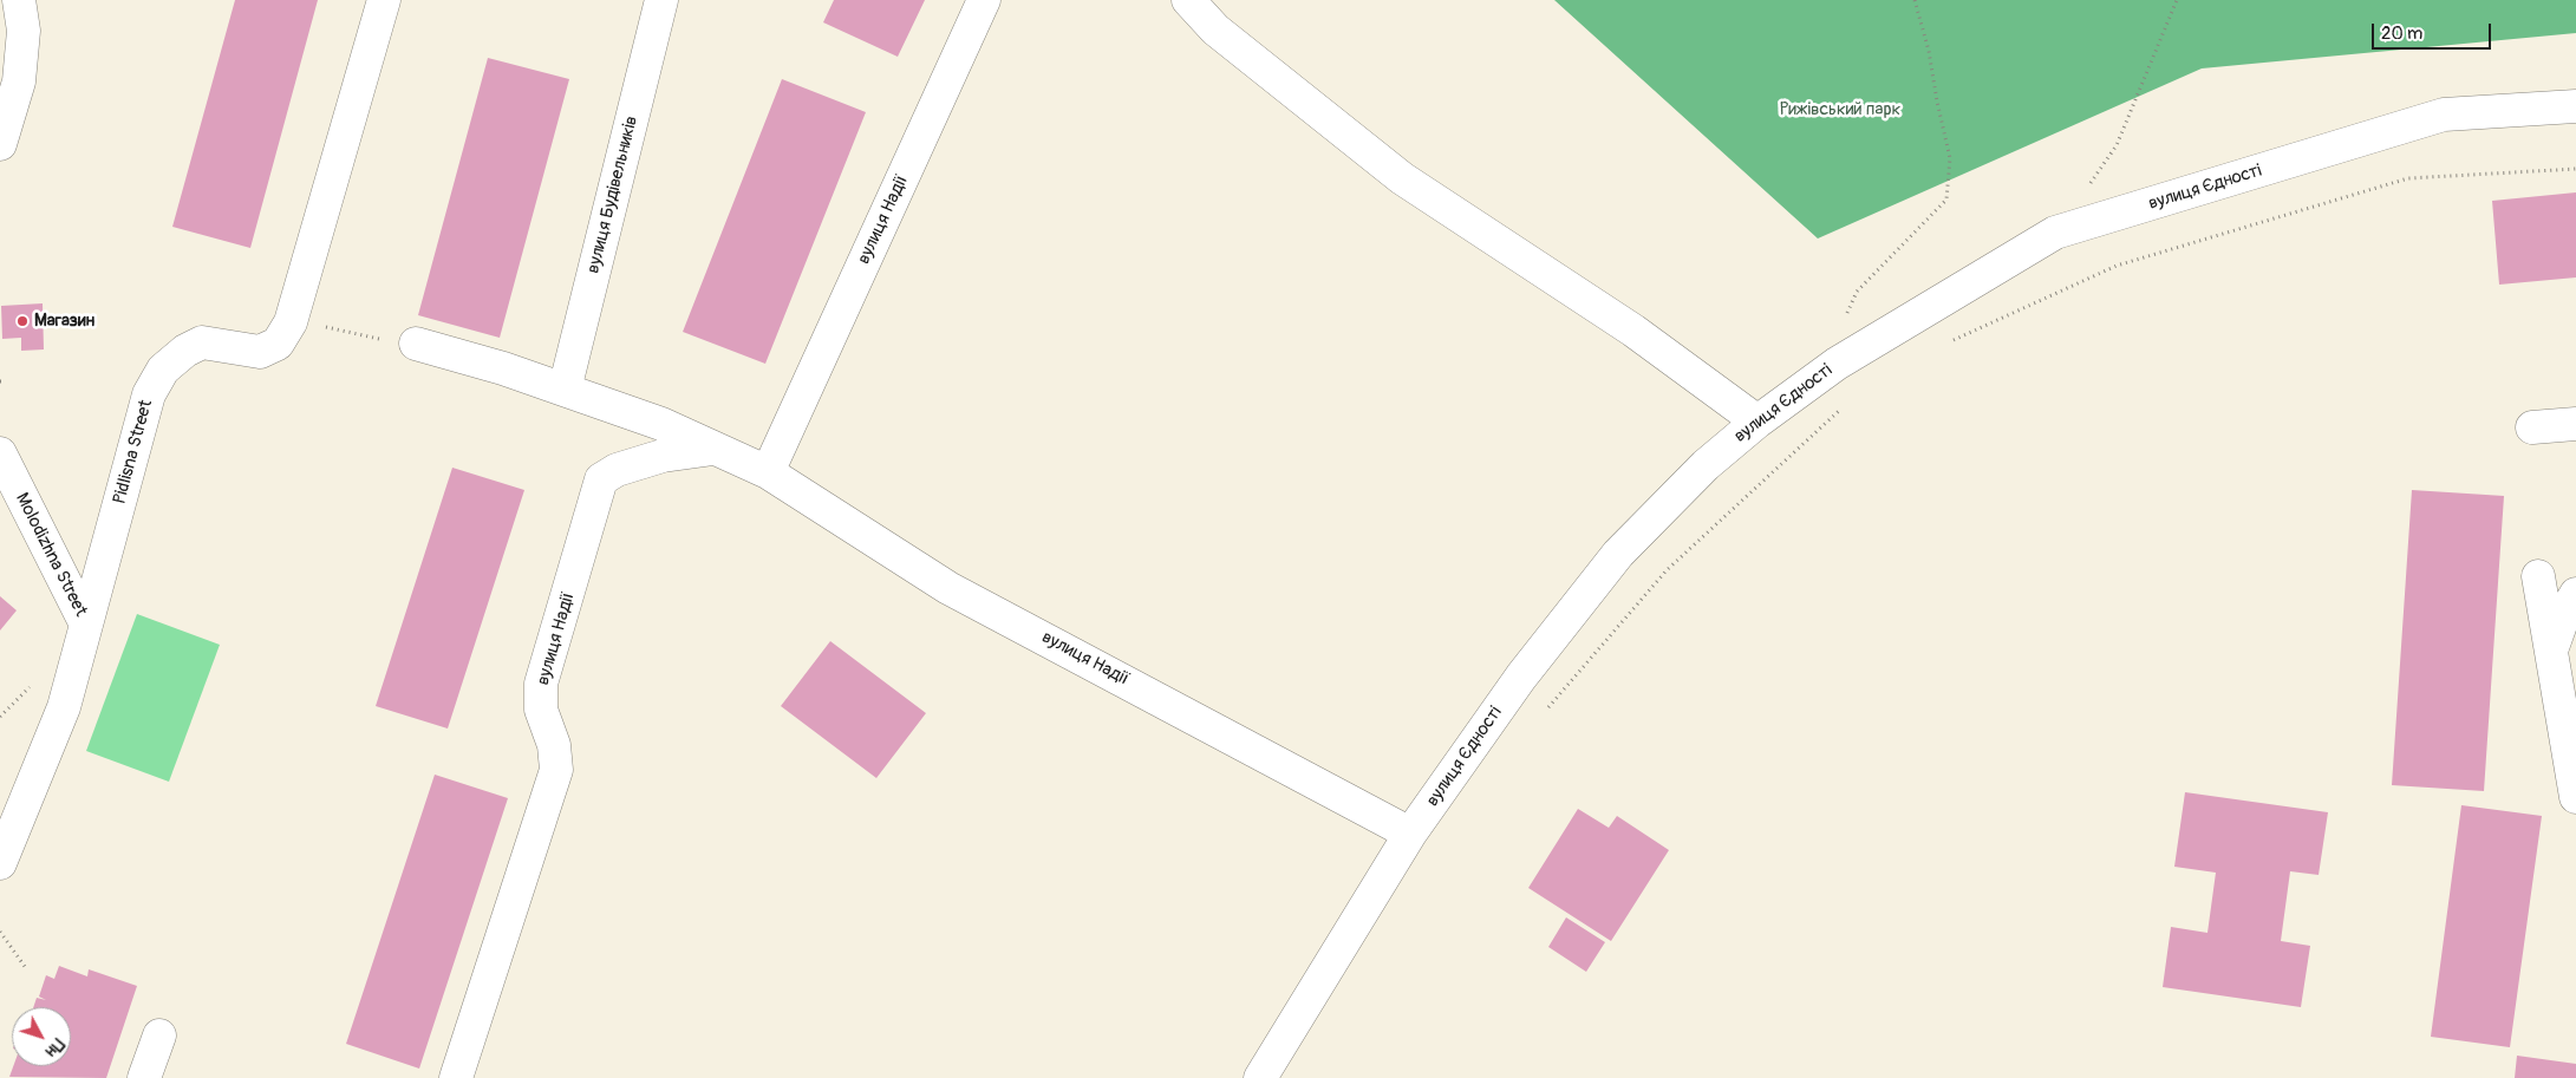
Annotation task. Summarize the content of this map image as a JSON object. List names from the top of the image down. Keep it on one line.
{"streets":{"street":["вулиця Єдності","вулиця Будівельників","вулиця Надії","Pidlisna Street","Molodizhna Street"]},"crossings":[["вулиця Єдності","вулиця Надії"],["вулиця Будівельників","вулиця Надії"],["Pidlisna Street","Molodizhna Street"]],"parks":["Рижівський парк"],"places":["Магазин"],"scale_bar":"20 m","north":"bottom right"}
